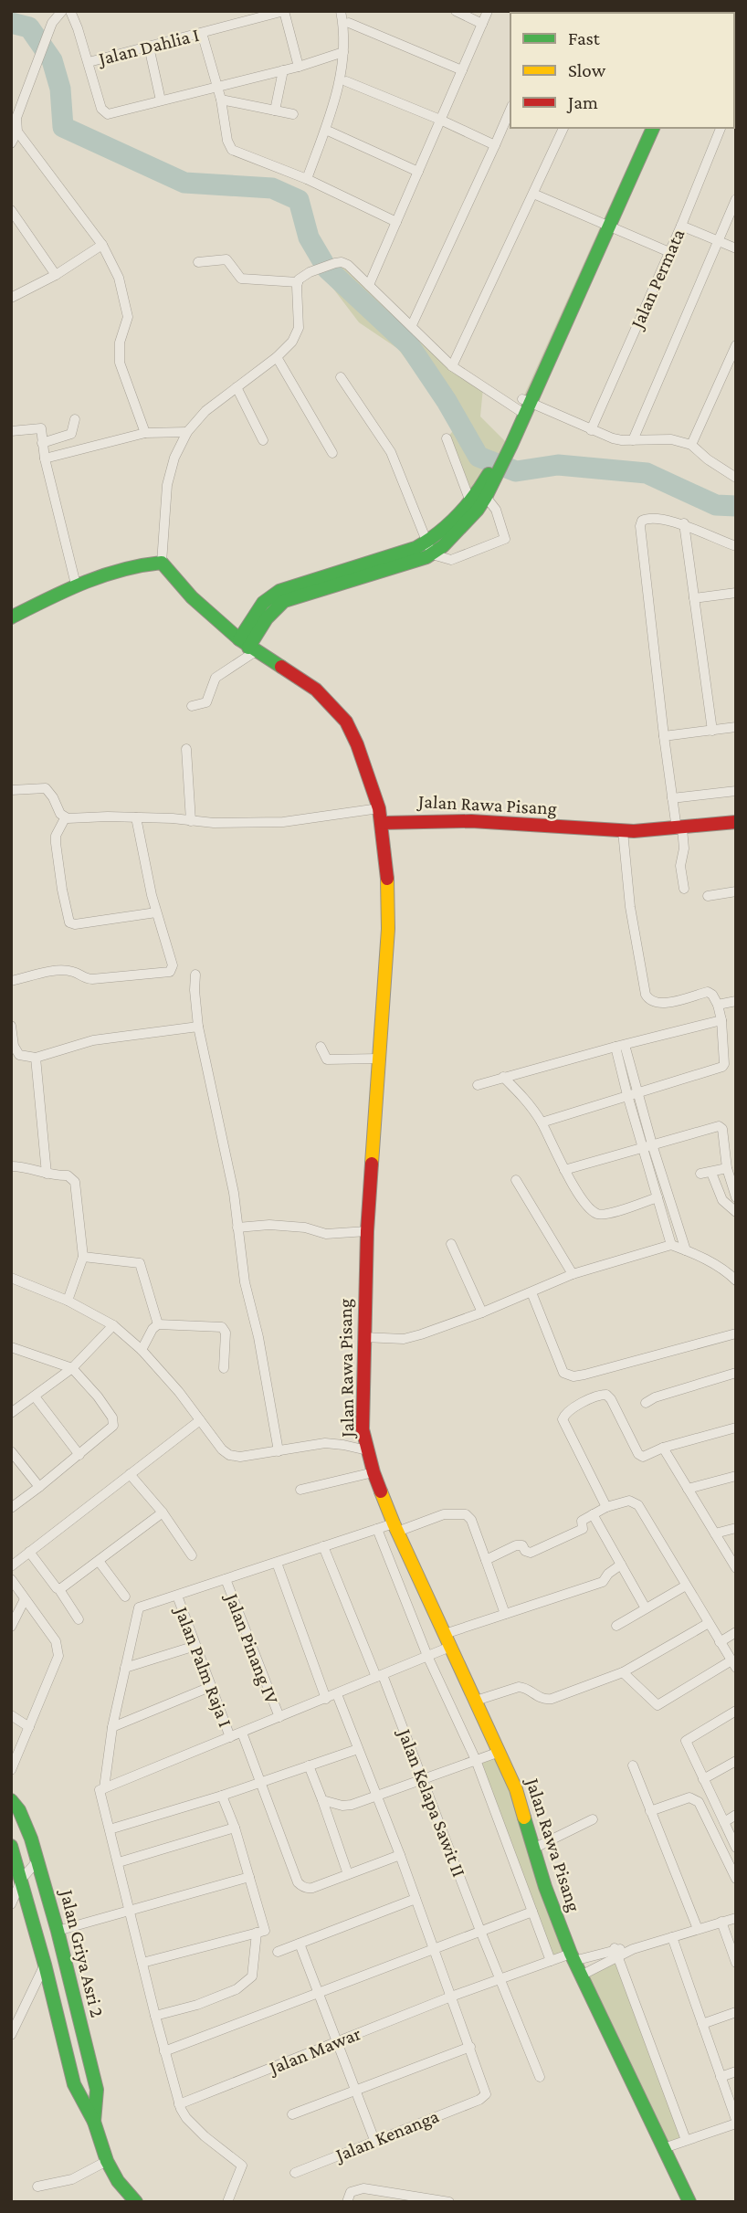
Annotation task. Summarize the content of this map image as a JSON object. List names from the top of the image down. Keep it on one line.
{"streets":{"street":["Jalan Dahlia I","Jalan Permata","Jalan Rawa Pisang","Jalan Pinang IV","Jalan Palm Raja I","Jalan Kelapa Sawit II","Jalan Griya Asri 2","Jalan Mawar","Jalan Kenanga"]},"crossings":[["Jalan Rawa Pisang","Jalan Mawar"],["Jalan Kelapa Sawit II","Jalan Mawar"]],"legend":["Fast","Slow","Jam"]}
